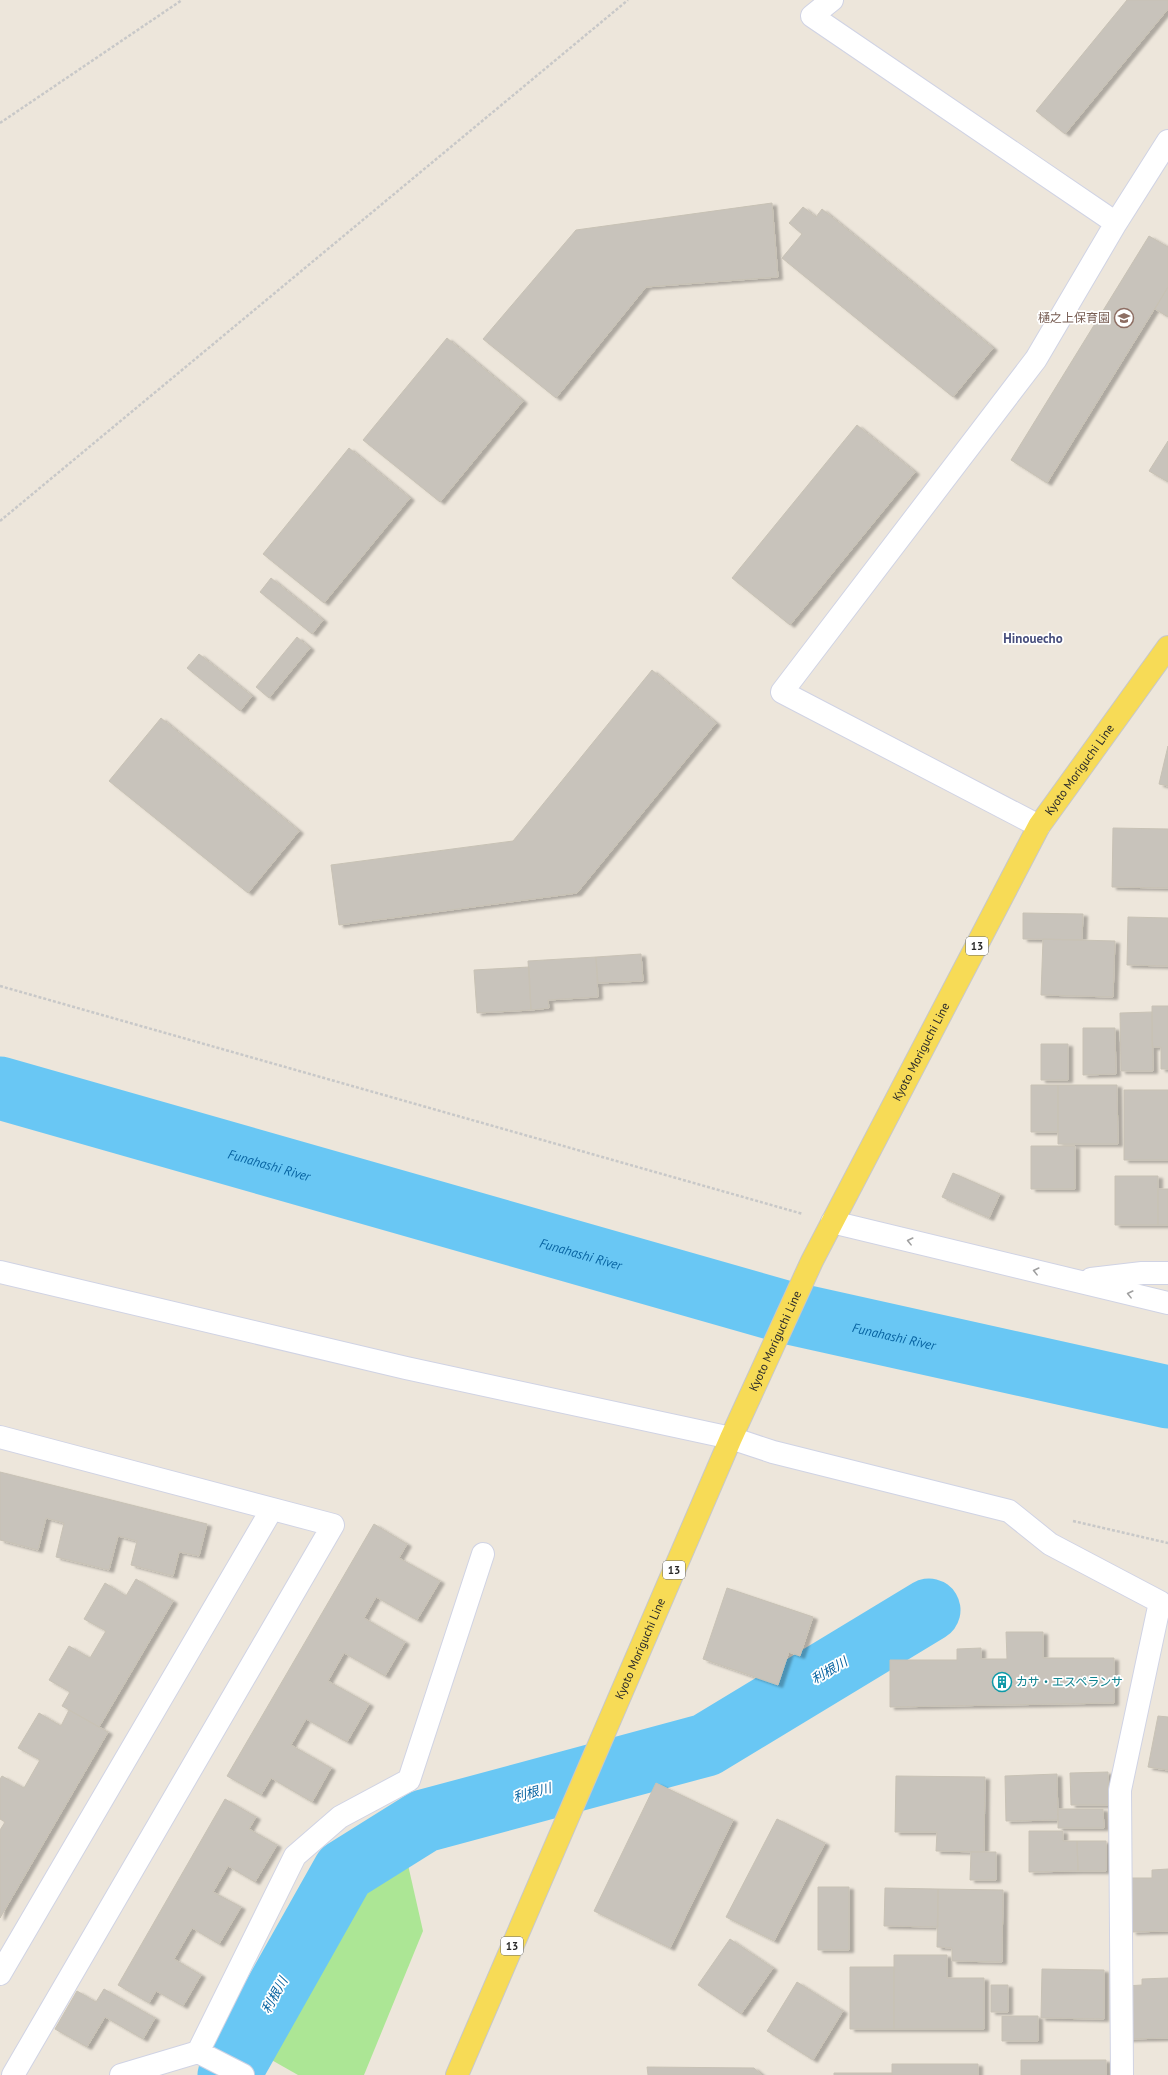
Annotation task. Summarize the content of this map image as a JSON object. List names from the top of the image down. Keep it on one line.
{"streets":{"main road":["Kyoto Moriguchi Line","13"]},"districts":["Hinouecho"],"water":["Funahashi River","利根川"],"places":{"school or university":["樋之上保育園"],"building":["カサ・エスペランサ"]}}
